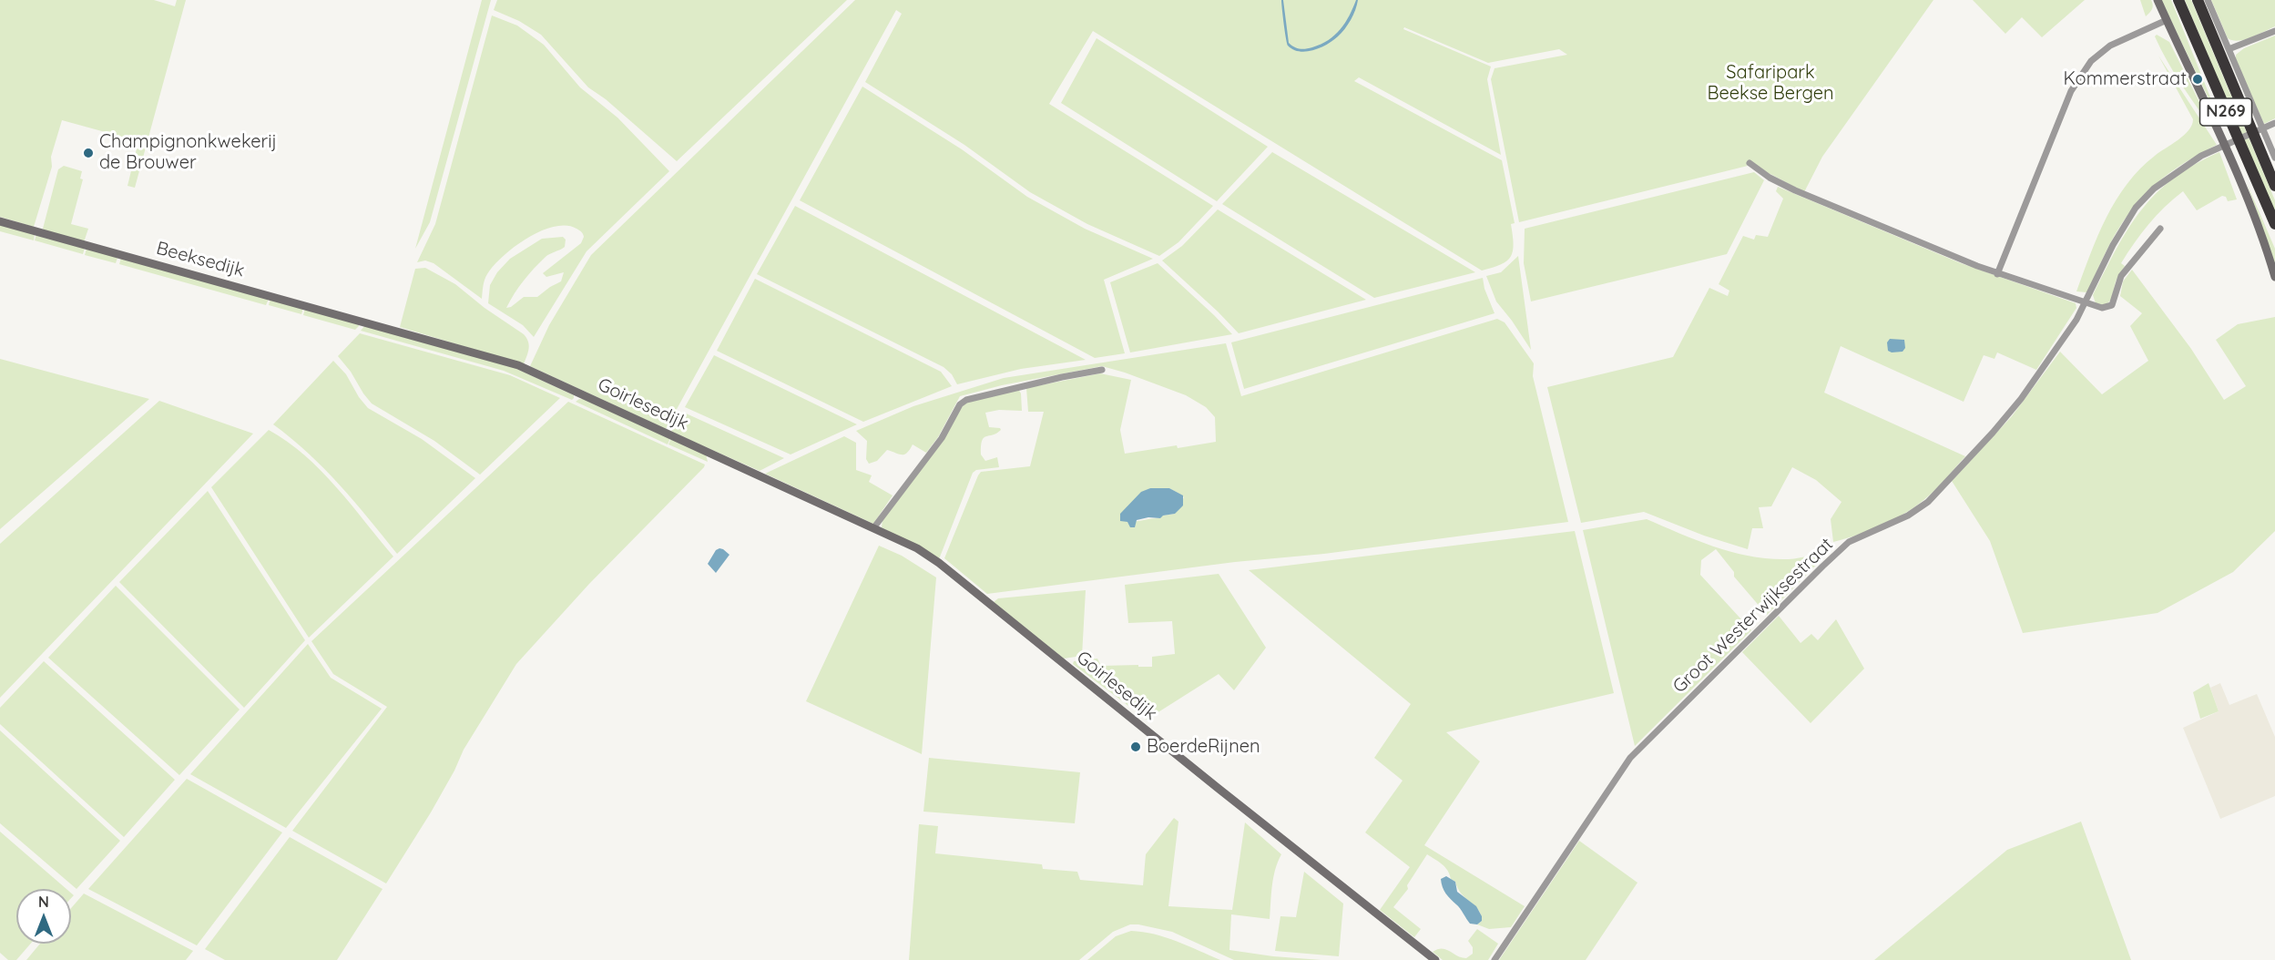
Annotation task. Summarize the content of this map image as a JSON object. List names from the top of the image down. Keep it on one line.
{"streets":{"highway":["N269"],"street":["Beeksedijk","Goirlesedijk","Groot Westerwijksestraat"]},"crossings":[["Beeksedijk","Goirlesedijk"]],"parks":["Safaripark Beekse Bergen"],"places":["Kommerstraat","Champignonkwekerij de Brouwer","BoerdeRijnen"],"north":"top"}
